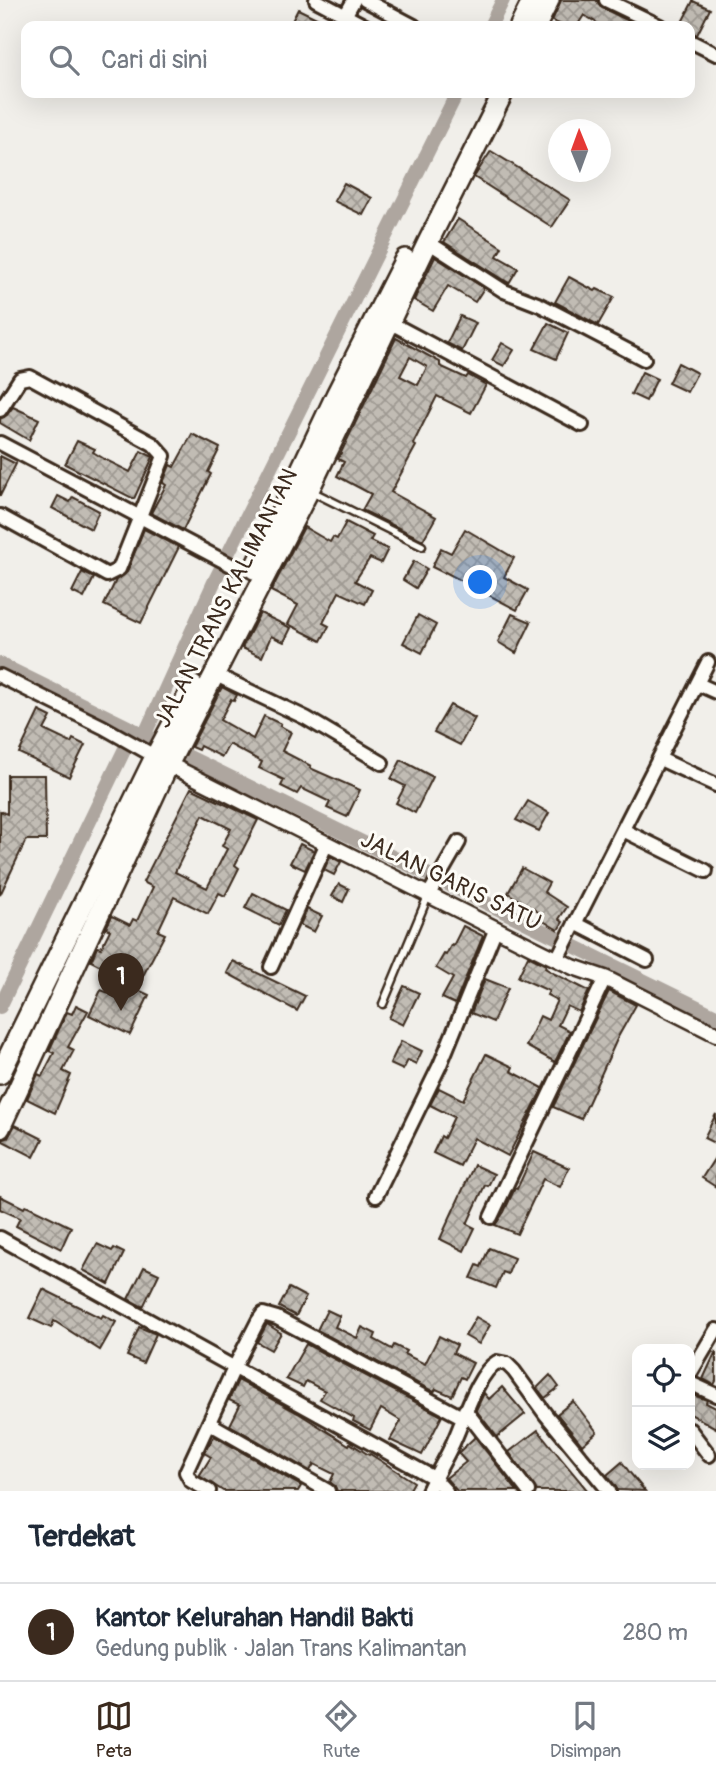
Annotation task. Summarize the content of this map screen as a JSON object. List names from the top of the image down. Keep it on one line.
{"streets":{"highway":["JALAN TRANS KALIMANTAN"],"street":["JALAN GARIS SATU"]},"crossings":[["JALAN TRANS KALIMANTAN","JALAN GARIS SATU"]],"north":"top","page":{"search":"Cari di sini","pins":"1","heading":"Terdekat","list":[{"mark":"1","name":"Kantor Kelurahan Handil Bakti","note":"Gedung publik · Jalan Trans Kalimantan","value":"280 m"}],"nav":["Peta","Rute","Disimpan"]}}
